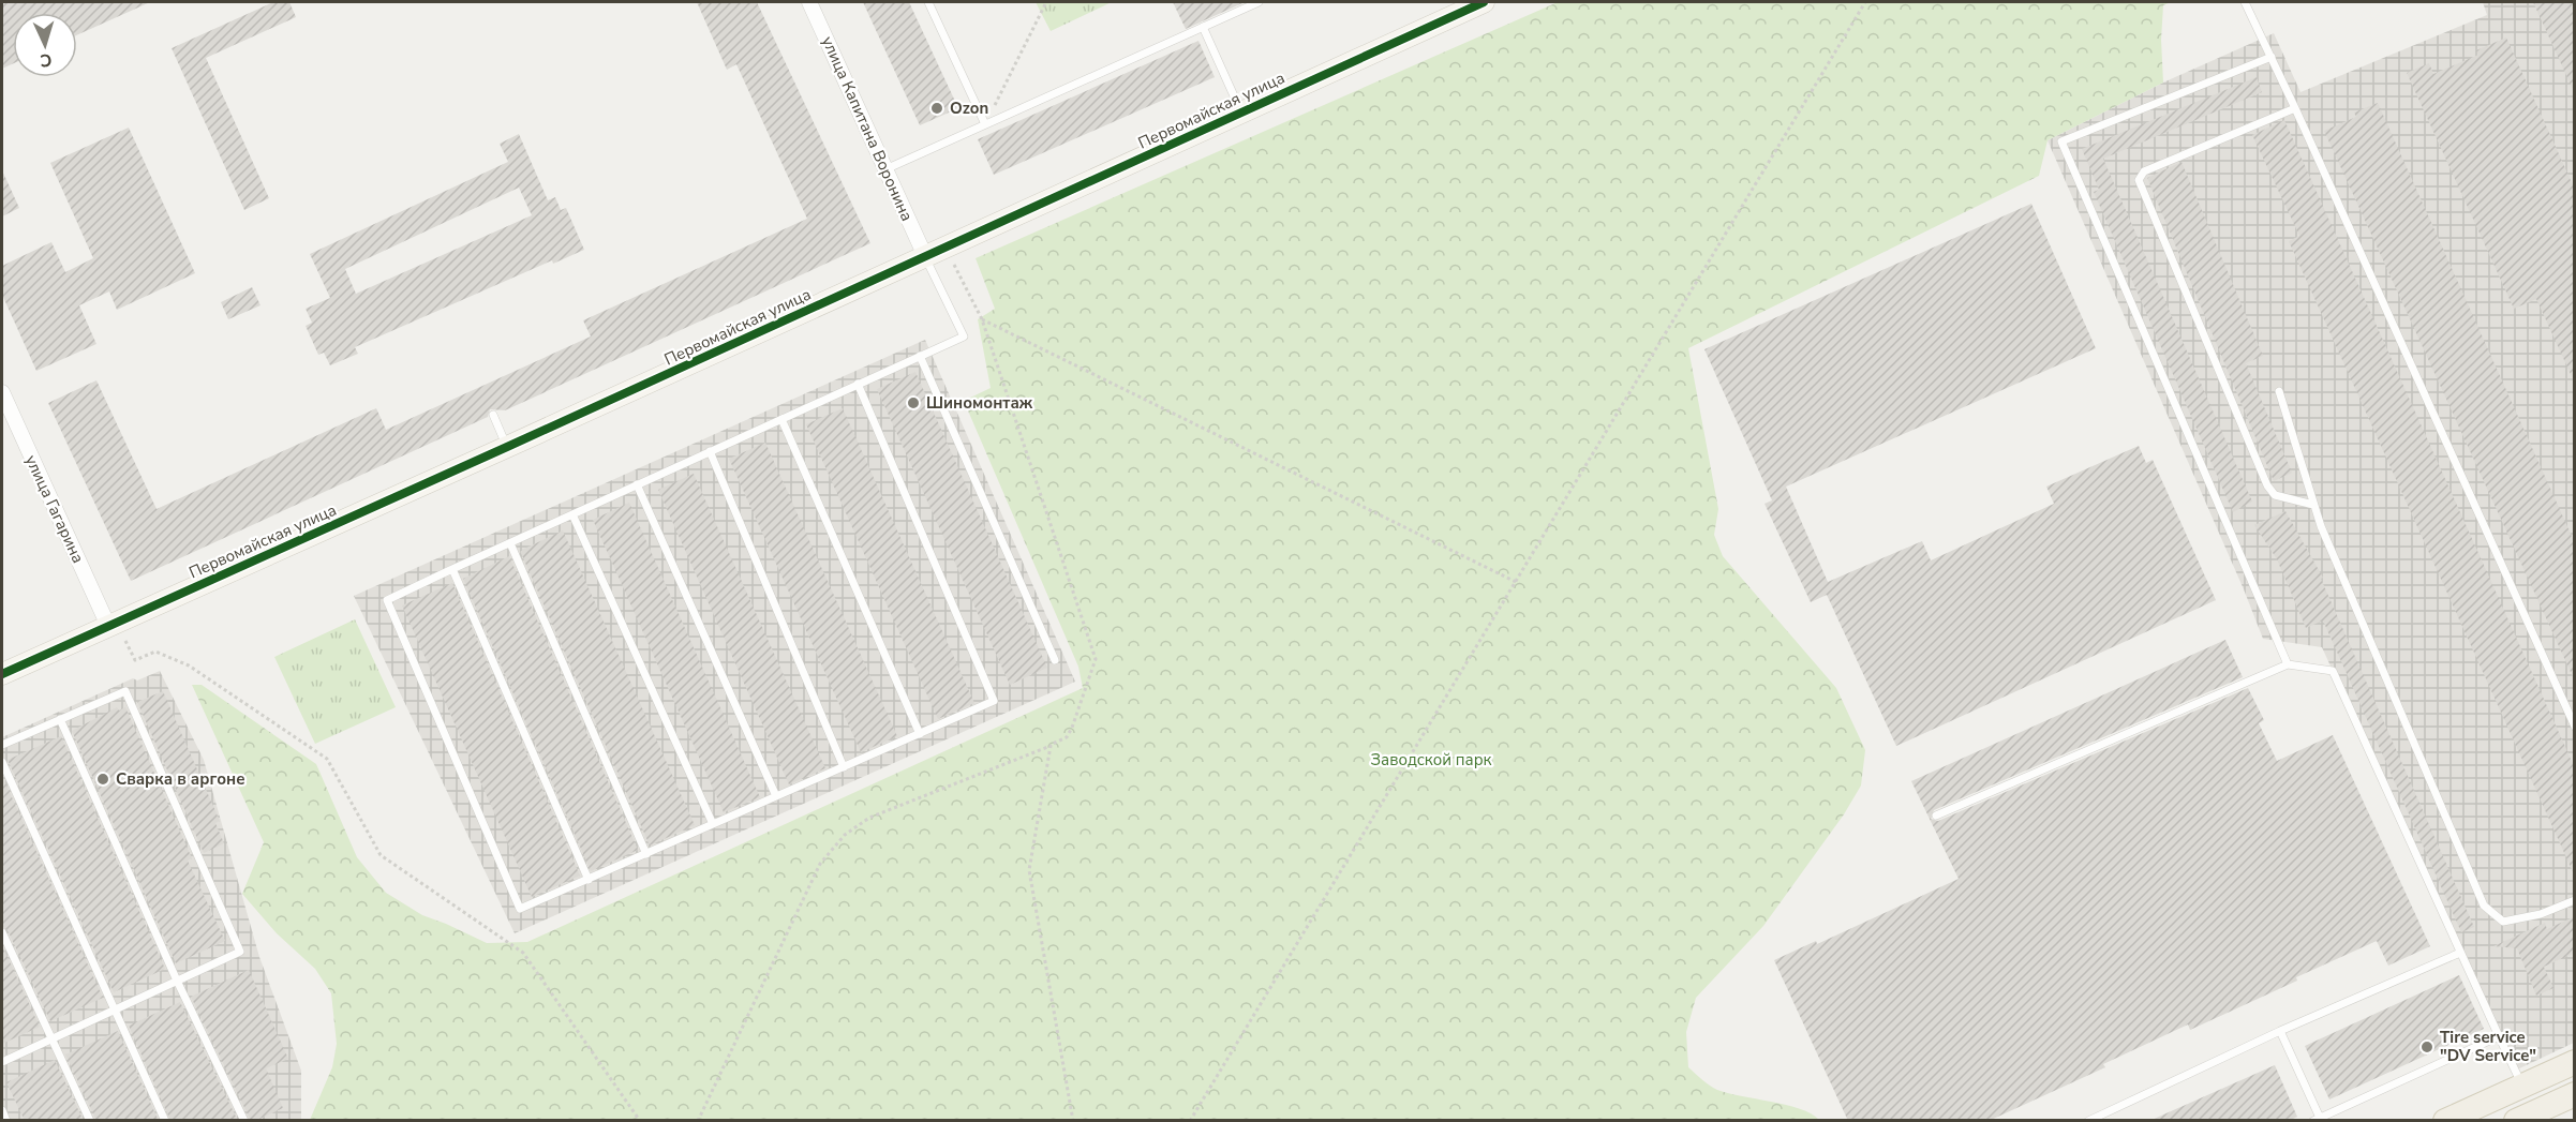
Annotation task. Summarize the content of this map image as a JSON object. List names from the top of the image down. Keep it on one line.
{"streets":{"street":["Первомайская улица","улица Капитана Воронина","улица Гагарина"]},"crossings":[["Первомайская улица","улица Капитана Воронина"],["Первомайская улица","улица Гагарина"]],"parks":["Заводской парк"],"places":["Ozon","Шиномонтаж","Сварка в аргоне","Tire service \"DV Service\""],"north":"bottom"}
